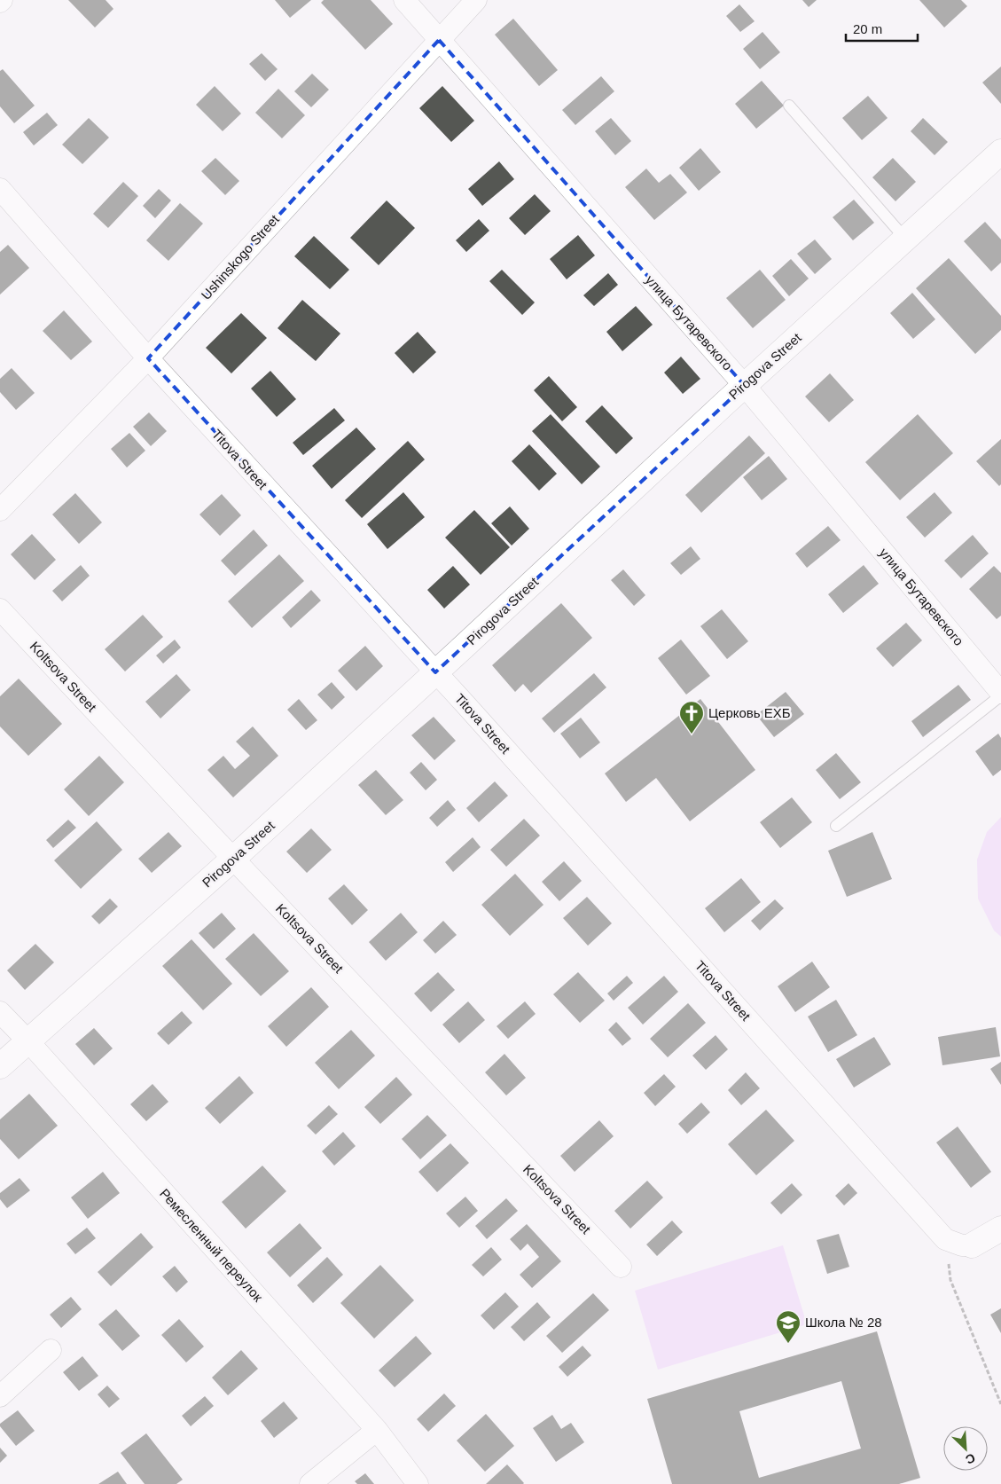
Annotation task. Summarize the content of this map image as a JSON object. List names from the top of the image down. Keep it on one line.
{"streets":{"street":["Ushinskogo Street","улица Бутаревского","Pirogova Street","Titova Street","Koltsova Street","Ремесленный переулок"]},"crossings":[["Ushinskogo Street","улица Бутаревского"],["Ushinskogo Street","Titova Street"],["улица Бутаревского","Pirogova Street"],["Pirogova Street","Titova Street"],["Pirogova Street","Koltsova Street"],["Pirogova Street","Ремесленный переулок"]],"places":{"church":["Церковь ЕХБ"],"school or university":["Школа № 28"]},"scale_bar":"20 m","north":"bottom right"}
